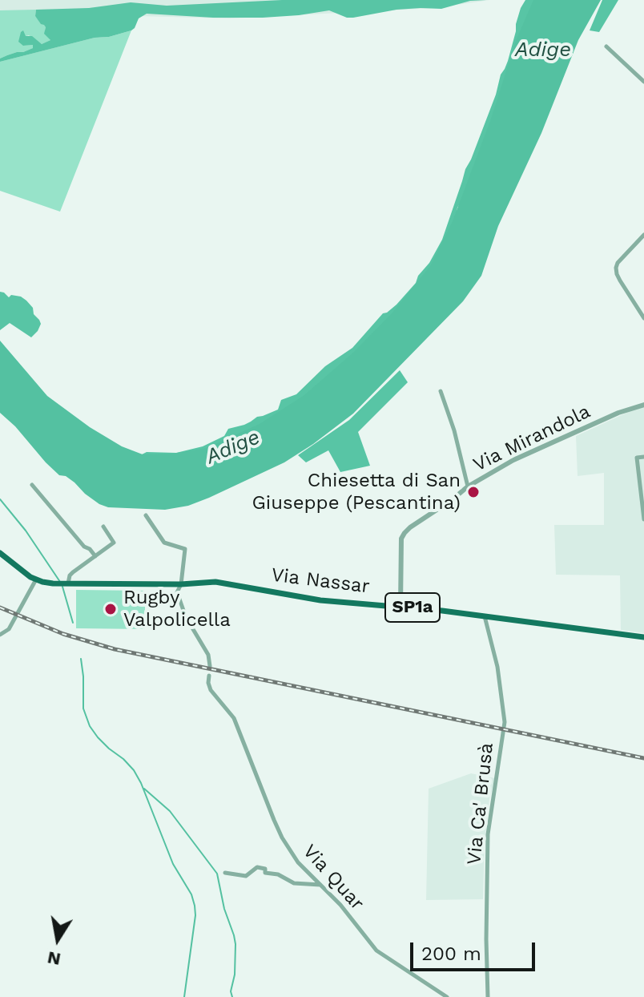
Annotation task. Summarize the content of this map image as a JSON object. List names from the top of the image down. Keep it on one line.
{"streets":{"main road":["Via Nassar","SP1a"],"street":["Via Mirandola","Via Ca' Brusà","Via Quar"]},"crossings":[["Via Mirandola","Via Nassar"],["Via Nassar","Via Ca' Brusà"]],"water":["Adige"],"places":["Chiesetta di San Giuseppe (Pescantina)","Rugby Valpolicella"],"scale_bar":"200 m","north":"bottom"}
